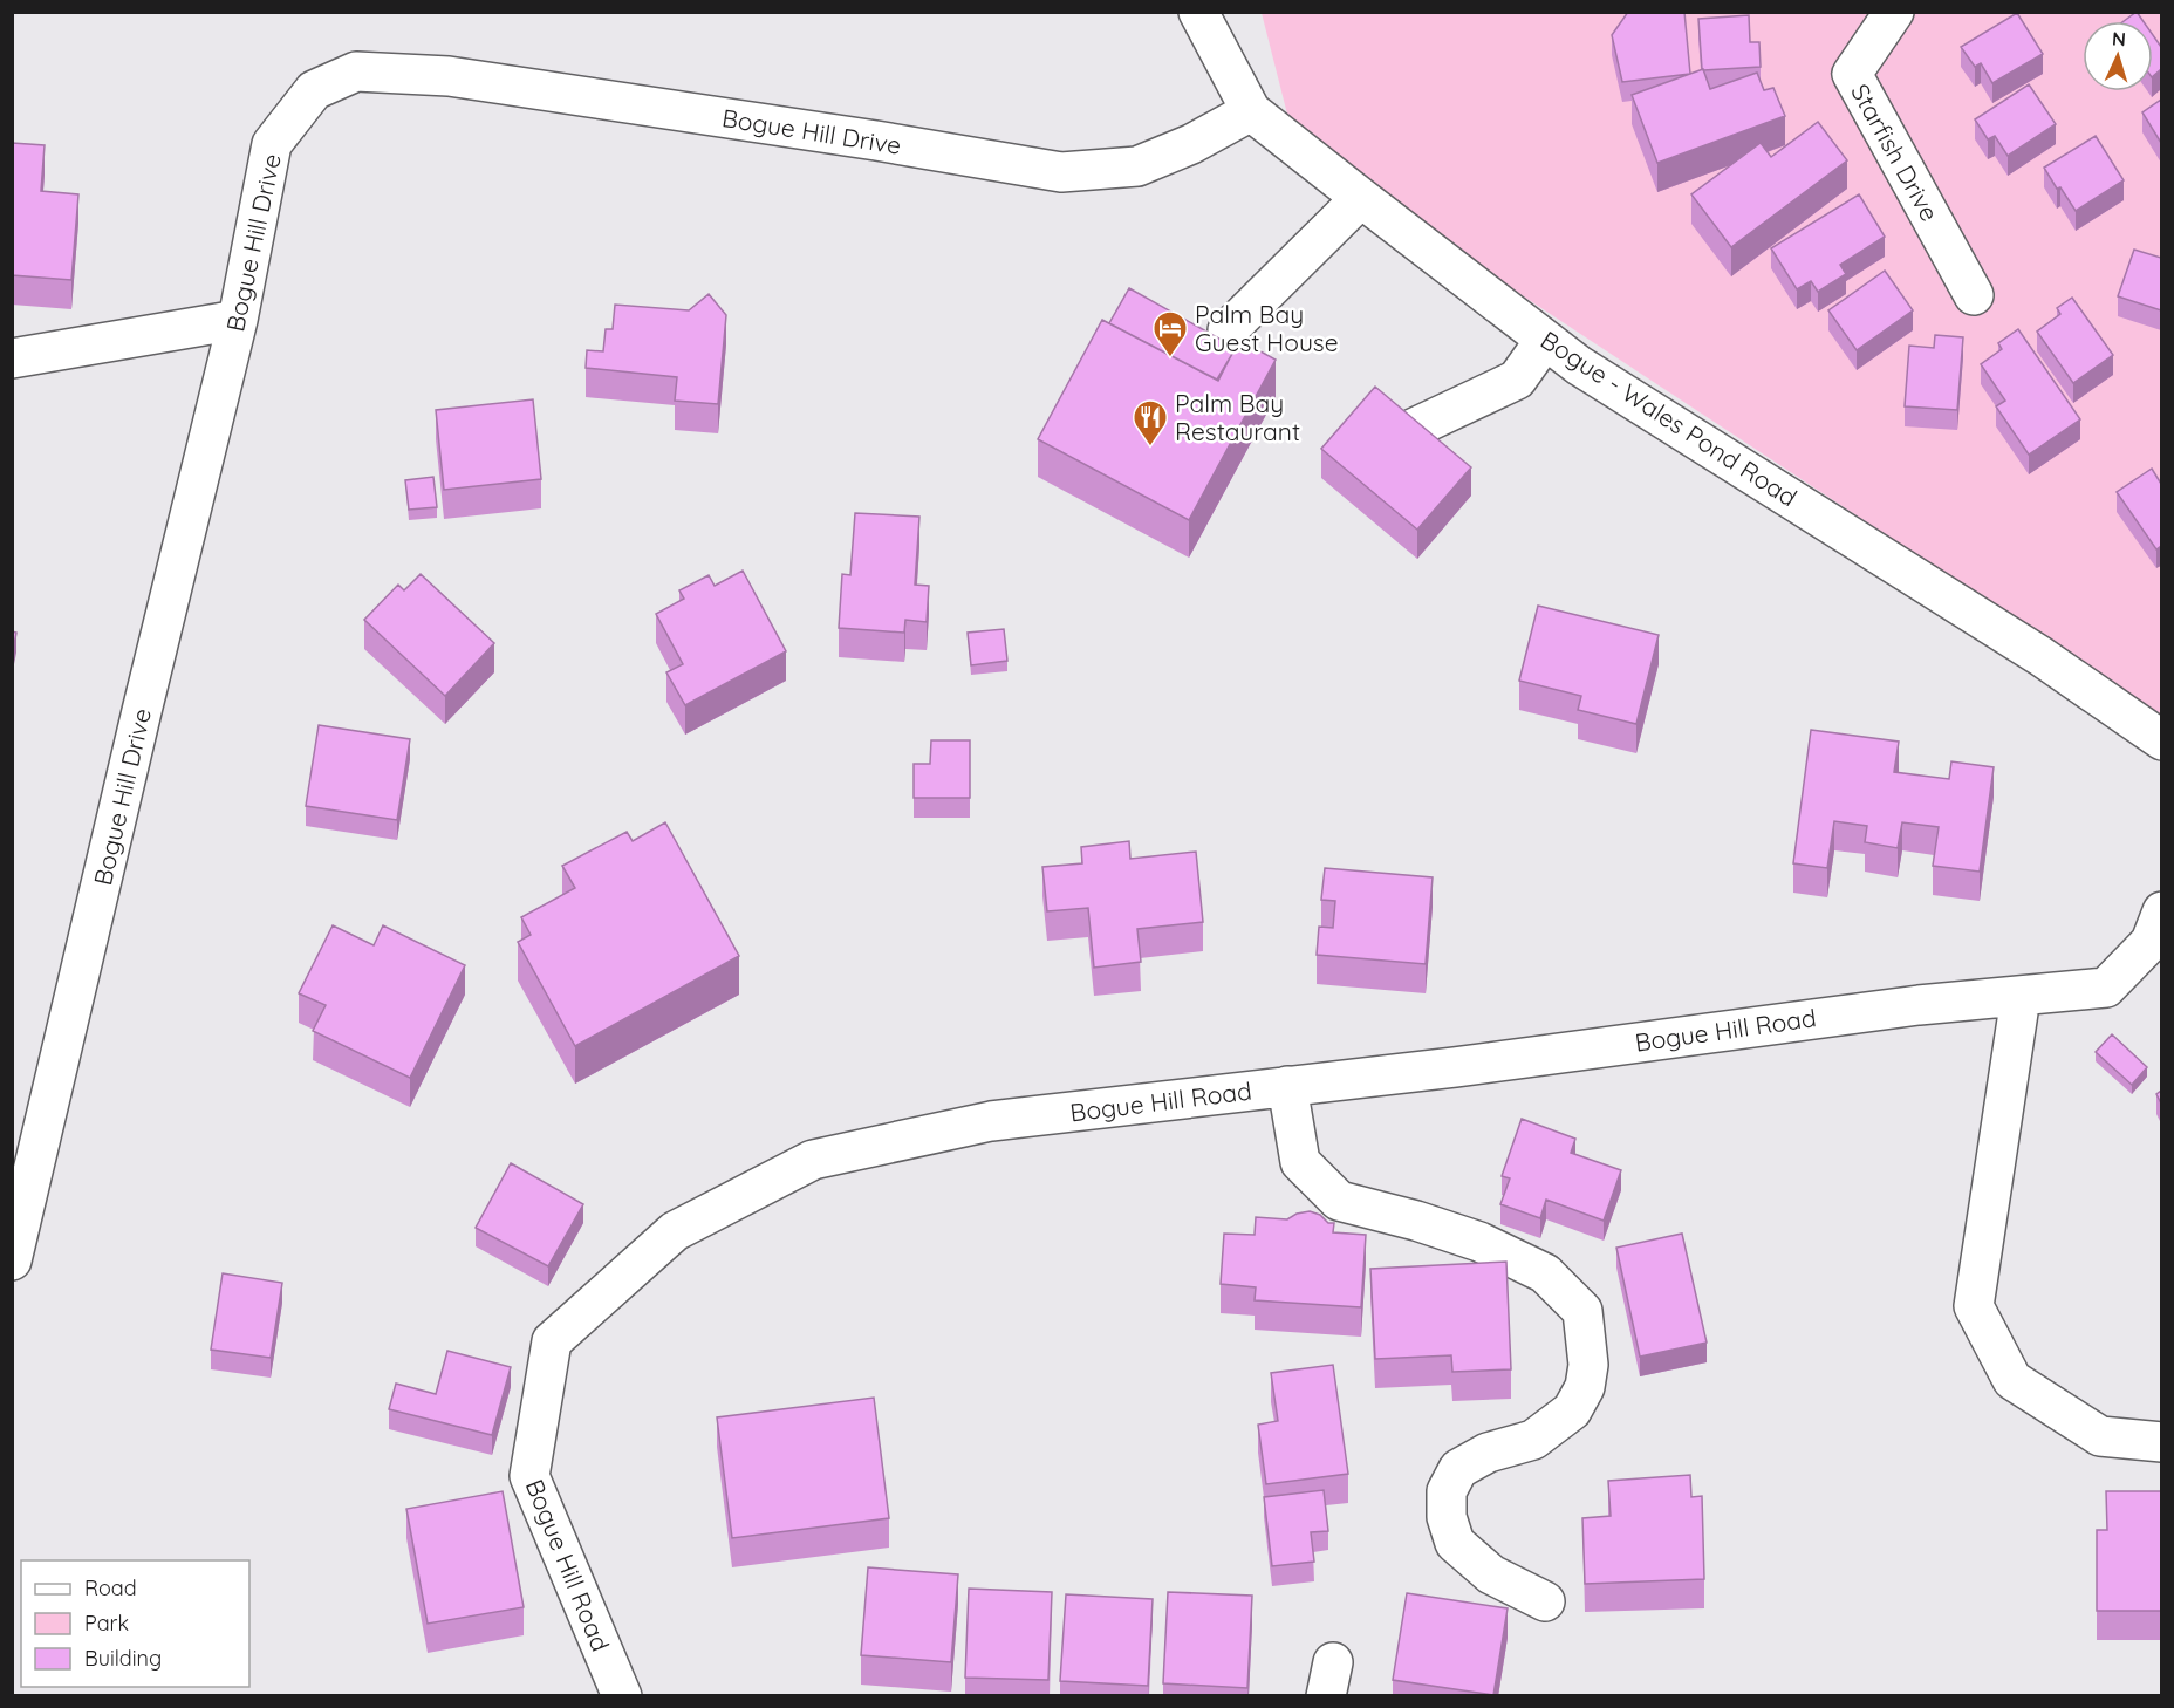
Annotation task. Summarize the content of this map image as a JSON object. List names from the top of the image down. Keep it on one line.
{"streets":{"street":["Bogue Hill Drive","Starfish Drive","Bogue - Wales Pond Road","Bogue Hill Road"]},"crossings":[["Bogue Hill Drive","Bogue - Wales Pond Road"]],"places":{"hotel":["Palm Bay Guest House"],"restaurant":["Palm Bay Restaurant"]},"legend":["Road","Park","Building"],"north":"top"}
